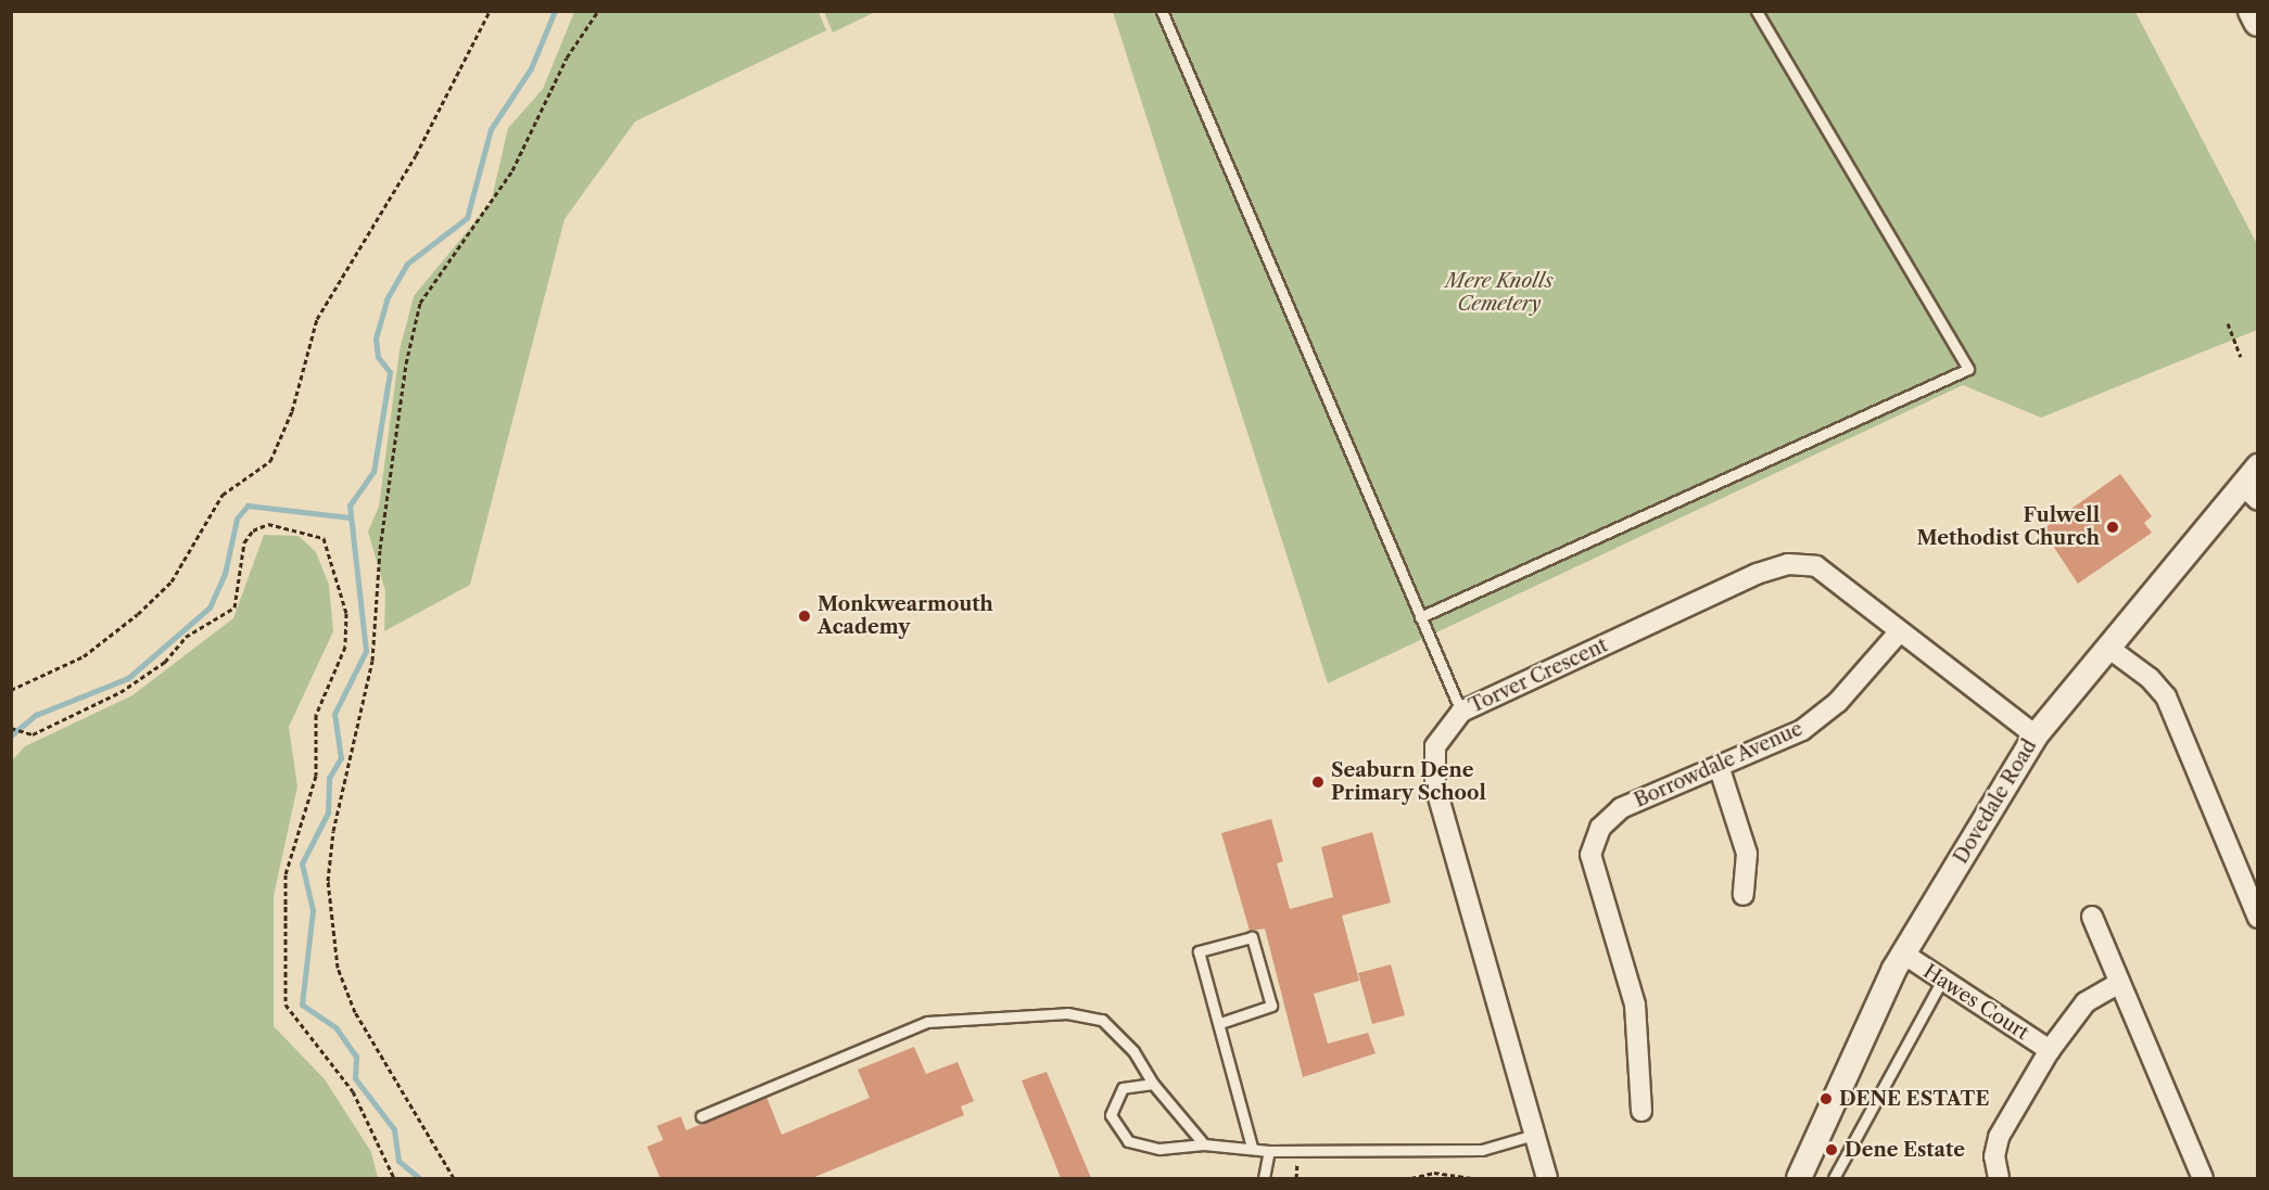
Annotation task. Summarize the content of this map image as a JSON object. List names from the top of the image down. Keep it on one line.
{"streets":{"street":["Torver Crescent","Borrowdale Avenue","Dovedale Road","Hawes Court"]},"crossings":[["Torver Crescent","Borrowdale Avenue"],["Torver Crescent","Dovedale Road"],["Dovedale Road","Hawes Court"]],"parks":["Mere Knolls Cemetery"],"places":["Fulwell Methodist Church","Monkwearmouth Academy","Seaburn Dene Primary School","DENE ESTATE","Dene Estate"]}
